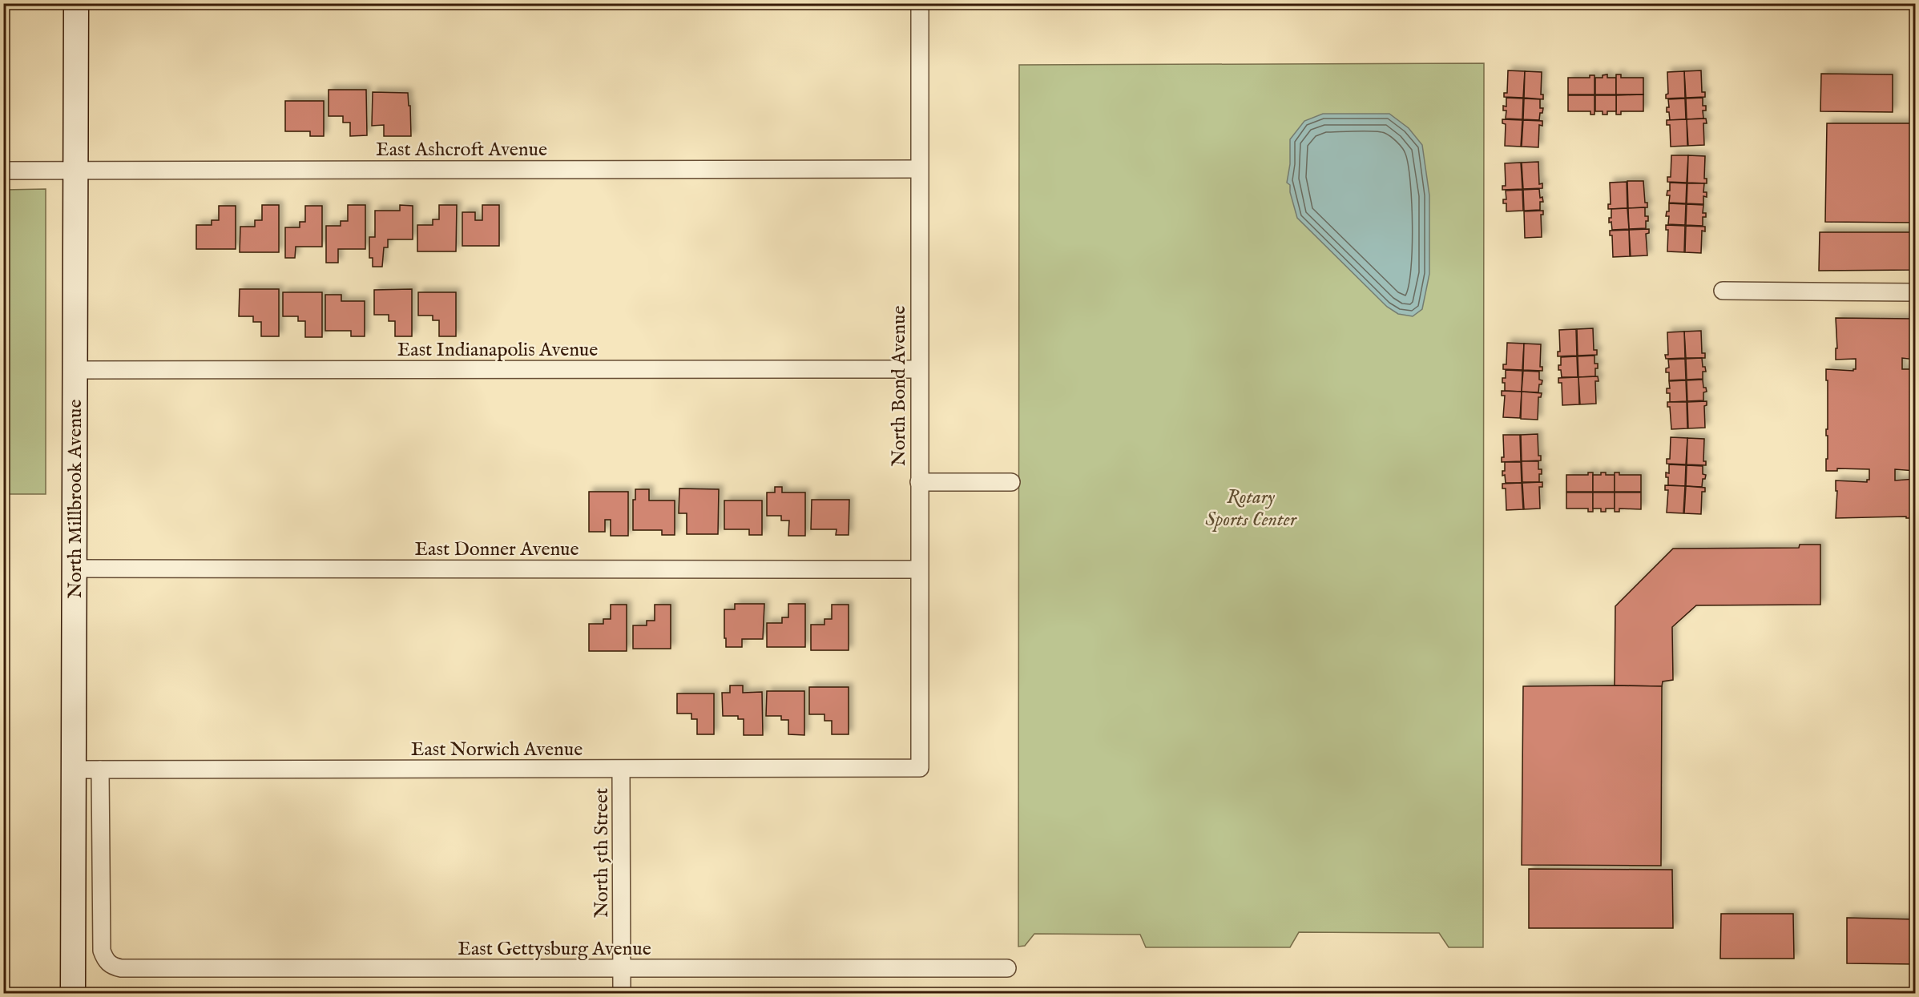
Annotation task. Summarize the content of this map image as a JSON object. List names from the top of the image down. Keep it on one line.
{"streets":{"street":["East Ashcroft Avenue","East Indianapolis Avenue","North Bond Avenue","North Millbrook Avenue","East Donner Avenue","East Norwich Avenue","North 5th Street","East Gettysburg Avenue"]},"crossings":[["East Ashcroft Avenue","North Bond Avenue"],["East Ashcroft Avenue","North Millbrook Avenue"],["East Indianapolis Avenue","North Bond Avenue"],["East Indianapolis Avenue","North Millbrook Avenue"],["North Bond Avenue","East Donner Avenue"],["North Bond Avenue","East Norwich Avenue"],["North Millbrook Avenue","East Donner Avenue"],["North Millbrook Avenue","East Norwich Avenue"],["East Norwich Avenue","North 5th Street"],["East Norwich Avenue","East Gettysburg Avenue"],["North 5th Street","East Gettysburg Avenue"]],"parks":["Rotary Sports Center"]}
